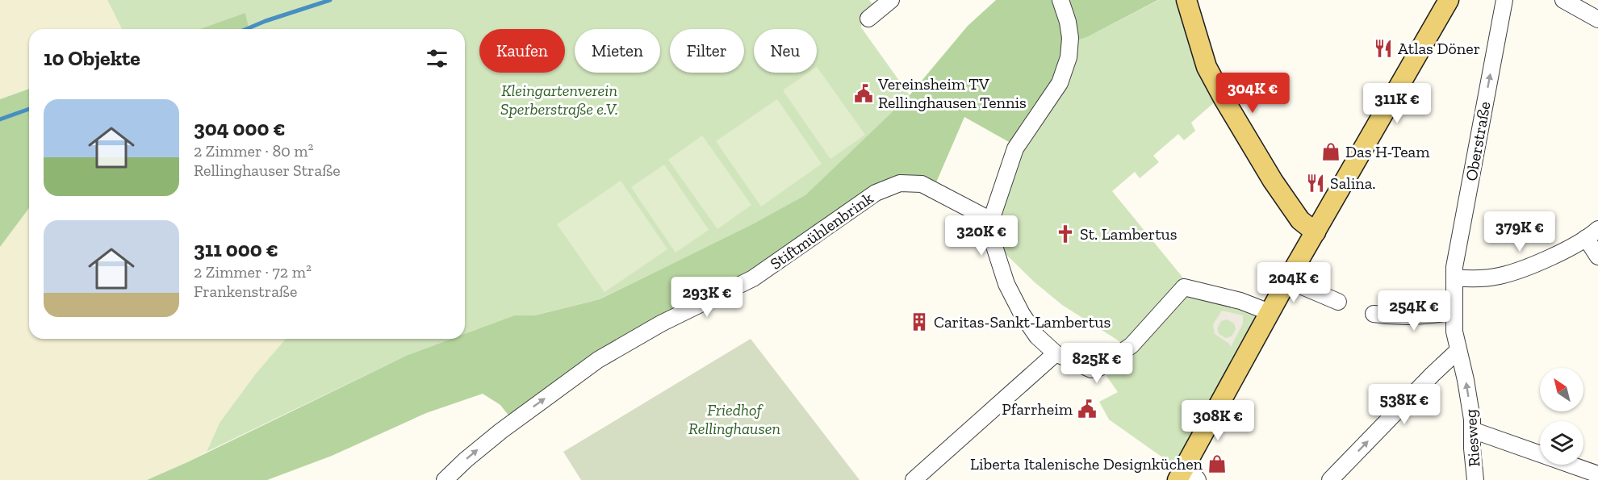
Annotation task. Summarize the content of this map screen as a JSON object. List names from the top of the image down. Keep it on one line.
{"streets":{"street":["Oberstraße","Stiftmühlenbrink","Riesweg"]},"crossings":[["Oberstraße","Riesweg"]],"one_way":["Oberstraße","Stiftmühlenbrink","Riesweg"],"parks":["Kleingartenverein Sperberstraße e.V.","Friedhof Rellinghausen"],"places":{"restaurant":["Atlas Döner","Salina."],"public building":["Vereinsheim TV Rellinghausen Tennis","Pfarrheim"],"shop":["Das H-Team","Liberta Italenische Designküchen"],"church":["St. Lambertus"],"building":["Caritas-Sankt-Lambertus"]},"north":"top left","page":{"chip":["Kaufen","Mieten","Filter","Neu"],"heading":"10 Objekte","price":["304K €","311K €","379K €","320K €","204K €","293K €","254K €","825K €","538K €","308K €"],"list":[{"name":"304 000 €","note":"2 Zimmer · 80 m² · Rellinghauser Straße"},{"name":"311 000 €","note":"2 Zimmer · 72 m² · Frankenstraße"}]}}
